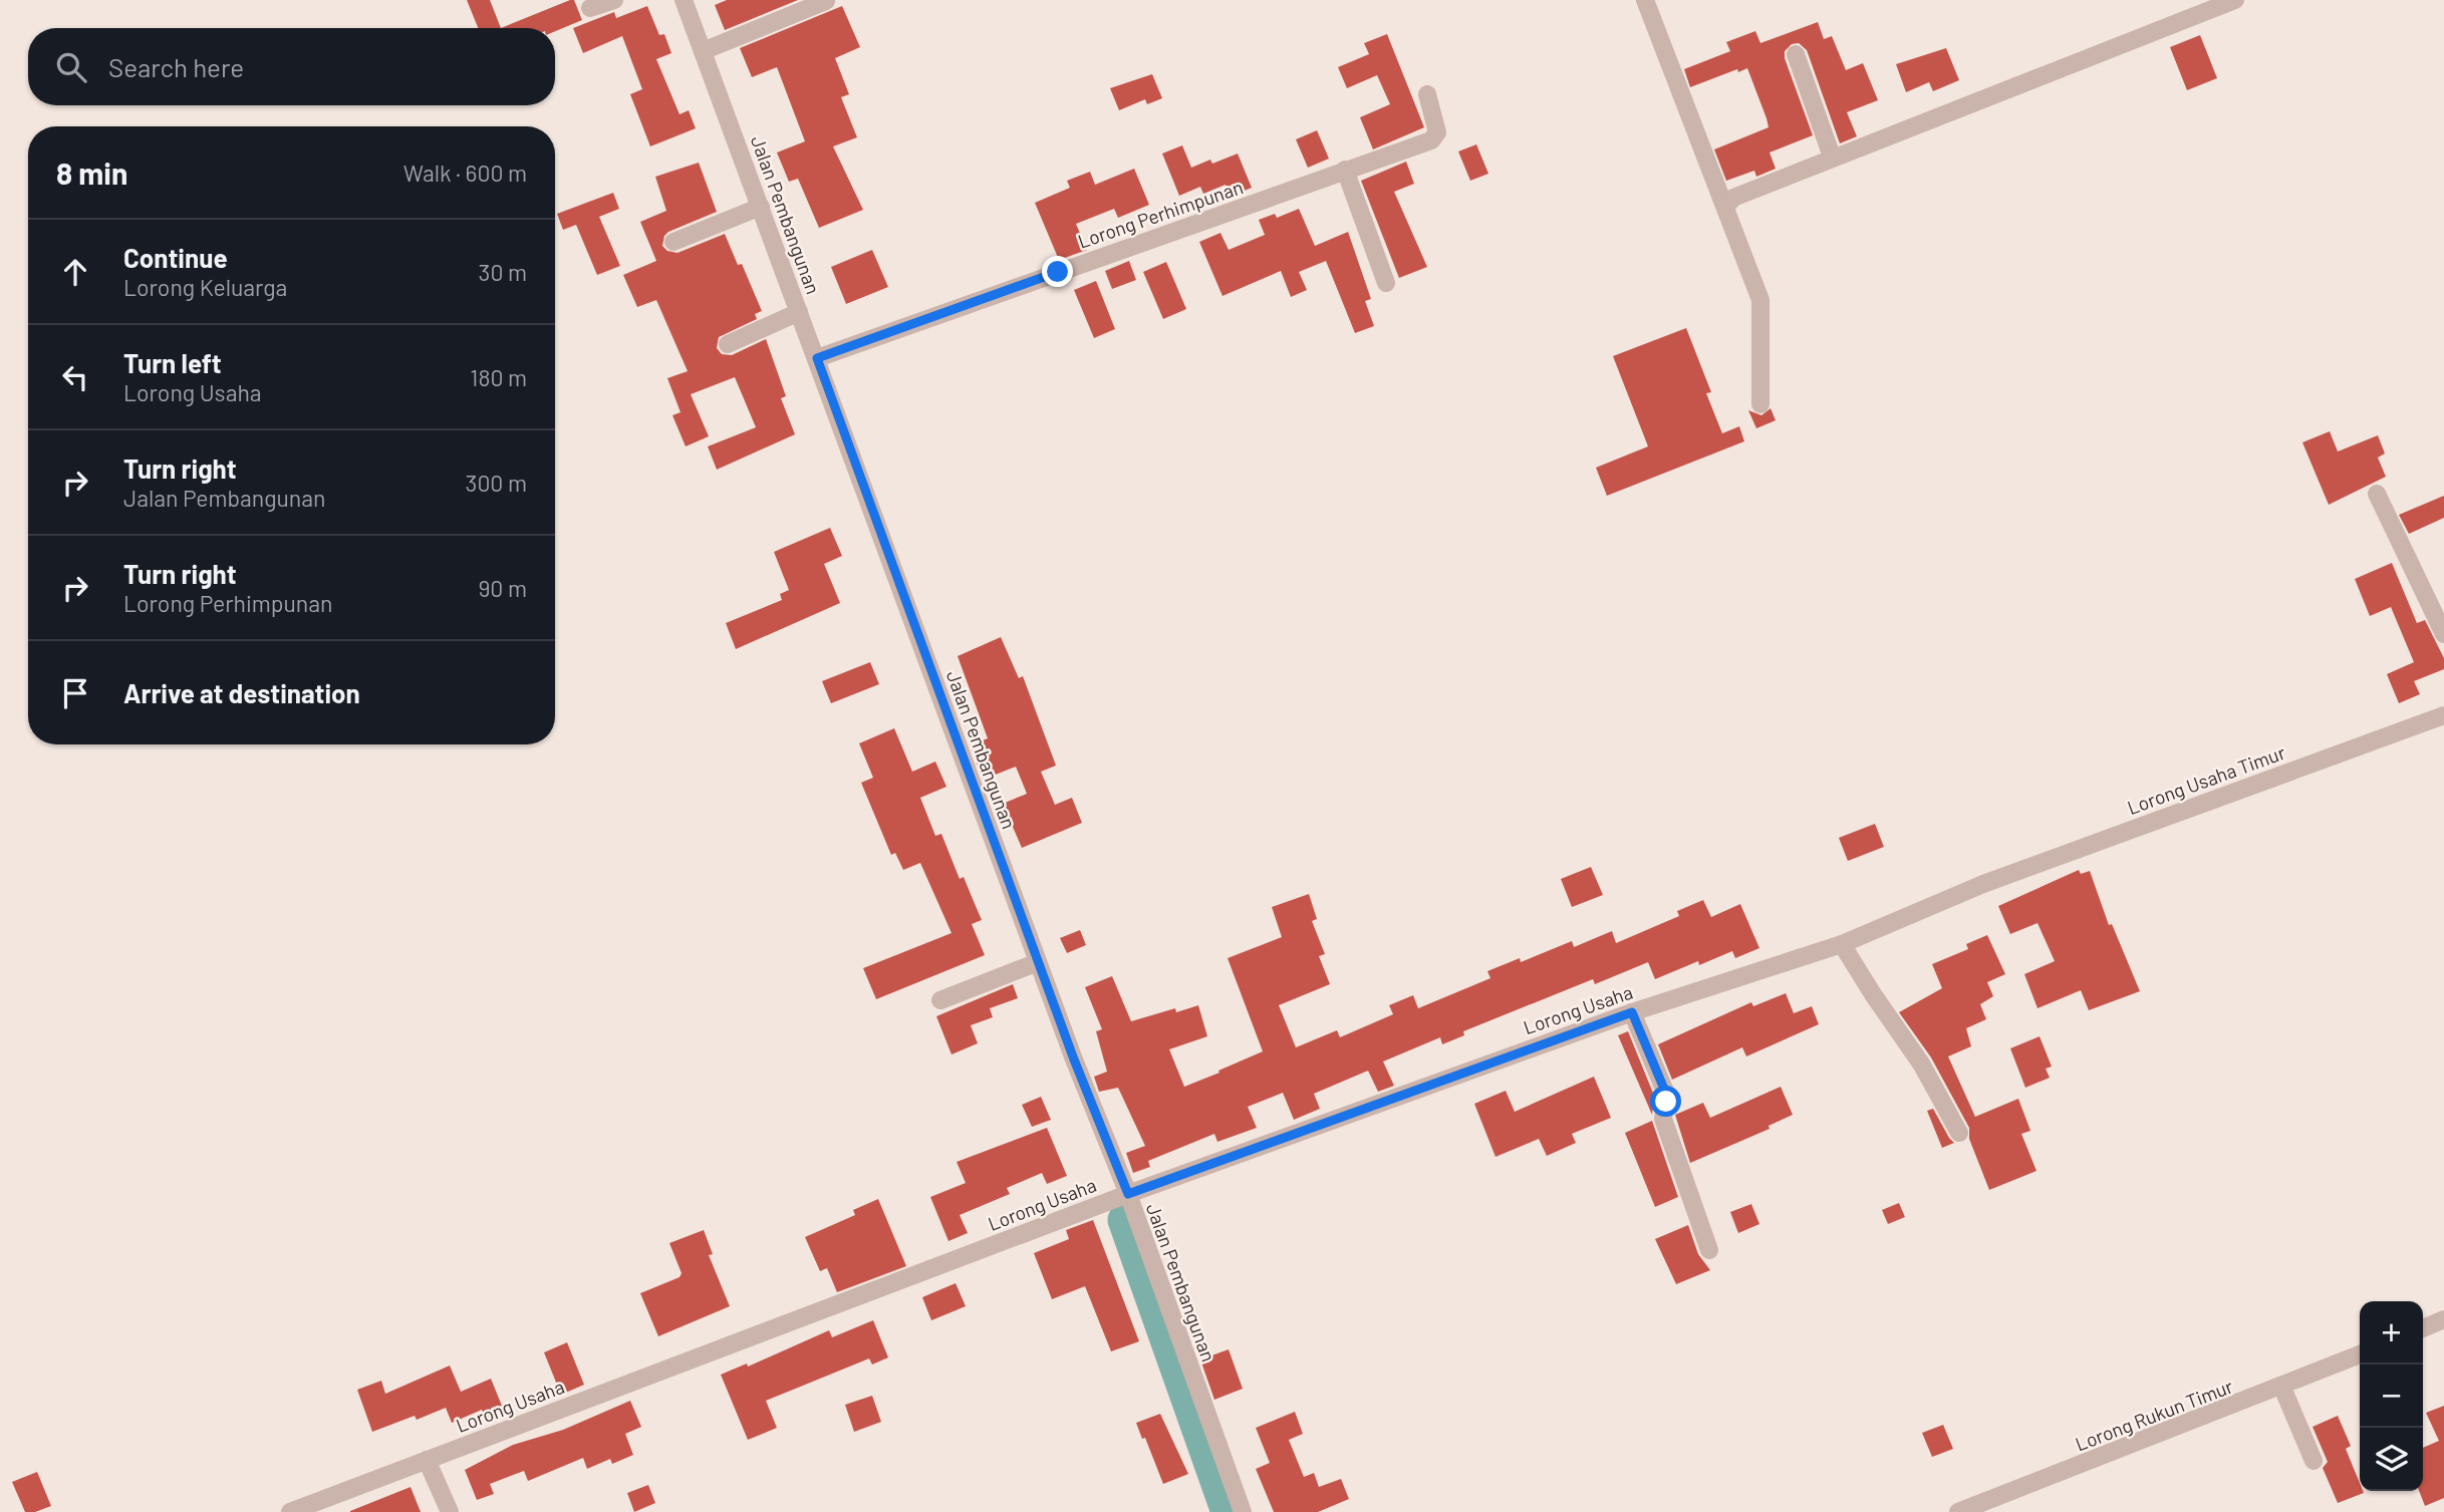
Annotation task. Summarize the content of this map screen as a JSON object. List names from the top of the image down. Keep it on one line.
{"streets":{"street":["Lorong Perhimpunan","Jalan Pembangunan","Lorong Usaha Timur","Lorong Usaha","Lorong Rukun Timur"]},"crossings":[["Lorong Perhimpunan","Jalan Pembangunan"],["Jalan Pembangunan","Lorong Usaha"],["Lorong Usaha Timur","Lorong Usaha"]],"page":{"search":"Search here","heading":["8 min","Walk · 600 m"],"list":[["Continue","Lorong Keluarga","30 m"],["Turn left","Lorong Usaha","180 m"],["Turn right","Jalan Pembangunan","300 m"],["Turn right","Lorong Perhimpunan","90 m"],"Arrive at destination"],"map_buttons":["+","−"]}}
